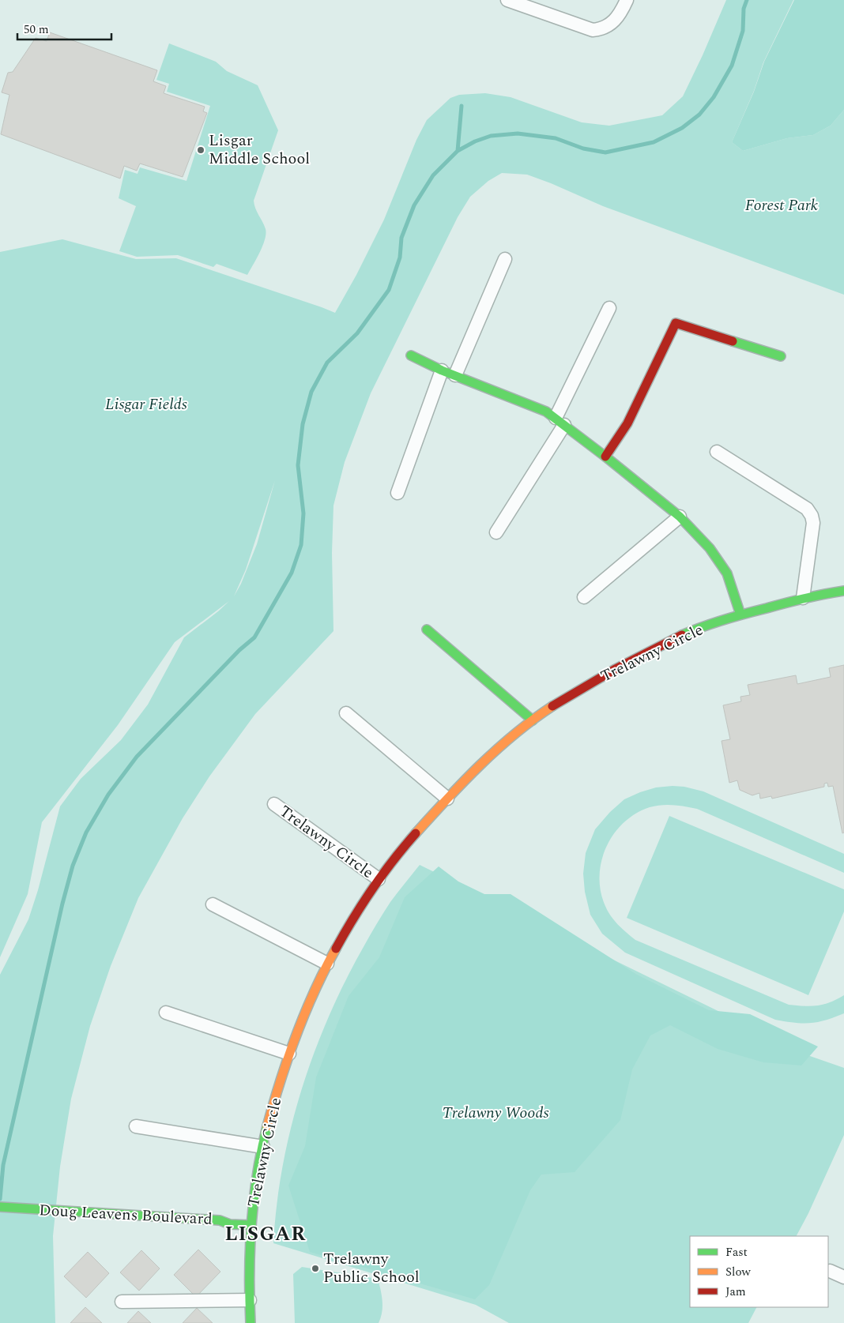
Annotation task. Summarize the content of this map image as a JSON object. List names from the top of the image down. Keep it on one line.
{"streets":{"street":["Trelawny Circle","Doug Leavens Boulevard"]},"crossings":[["Trelawny Circle","Doug Leavens Boulevard"]],"districts":["LISGAR"],"parks":["Forest Park","Lisgar Fields","Trelawny Woods"],"places":["Lisgar Middle School","Trelawny Public School"],"legend":["Fast","Slow","Jam"],"scale_bar":"50 m"}
